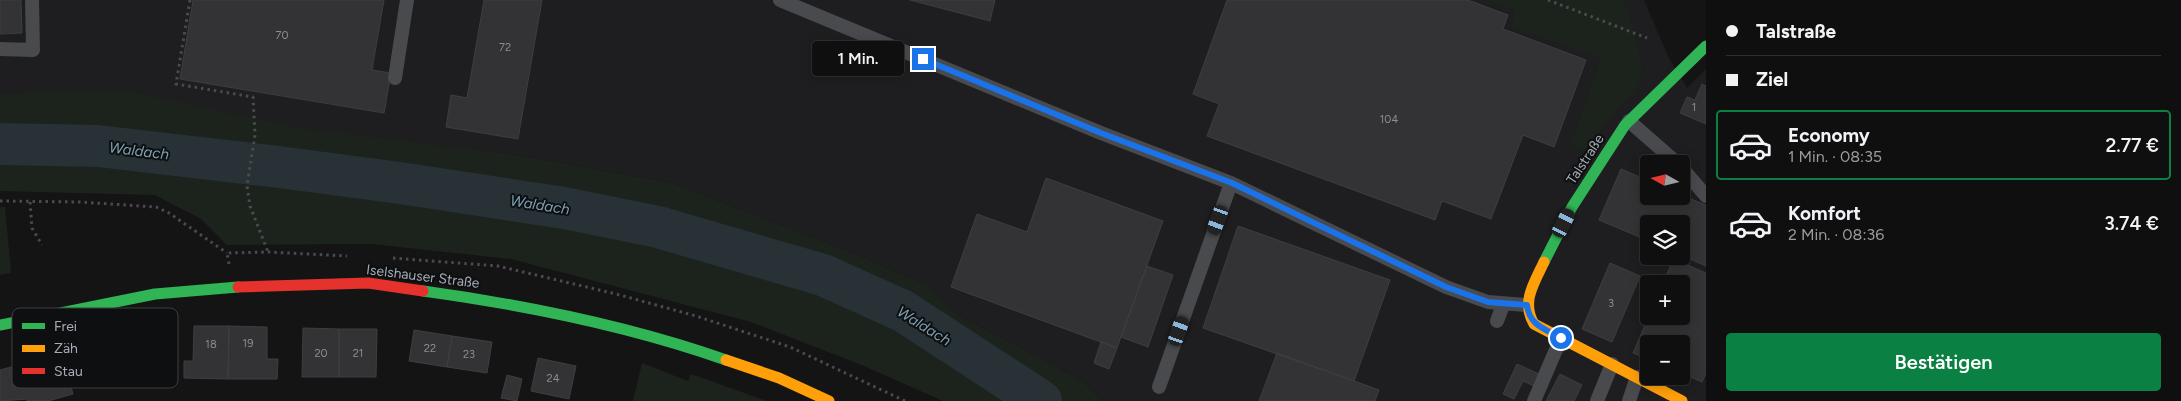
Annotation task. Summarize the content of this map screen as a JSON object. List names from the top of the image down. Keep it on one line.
{"streets":{"street":["Talstraße","Iselshauser Straße"]},"water":["Waldach"],"house_numbers":["70","72","1","104","3","19","18","22","20","21","23","24"],"legend":["Frei","Zäh","Stau"],"north":"left","page":{"banner":["Talstraße","Ziel"],"bubble":"1 Min.","list":[{"name":"Economy","note":"1 Min. · 08:35","value":"2.77 €"},{"name":"Komfort","note":"2 Min. · 08:36","value":"3.74 €"}],"map_buttons":["+","−"],"buttons":"Bestätigen"}}
